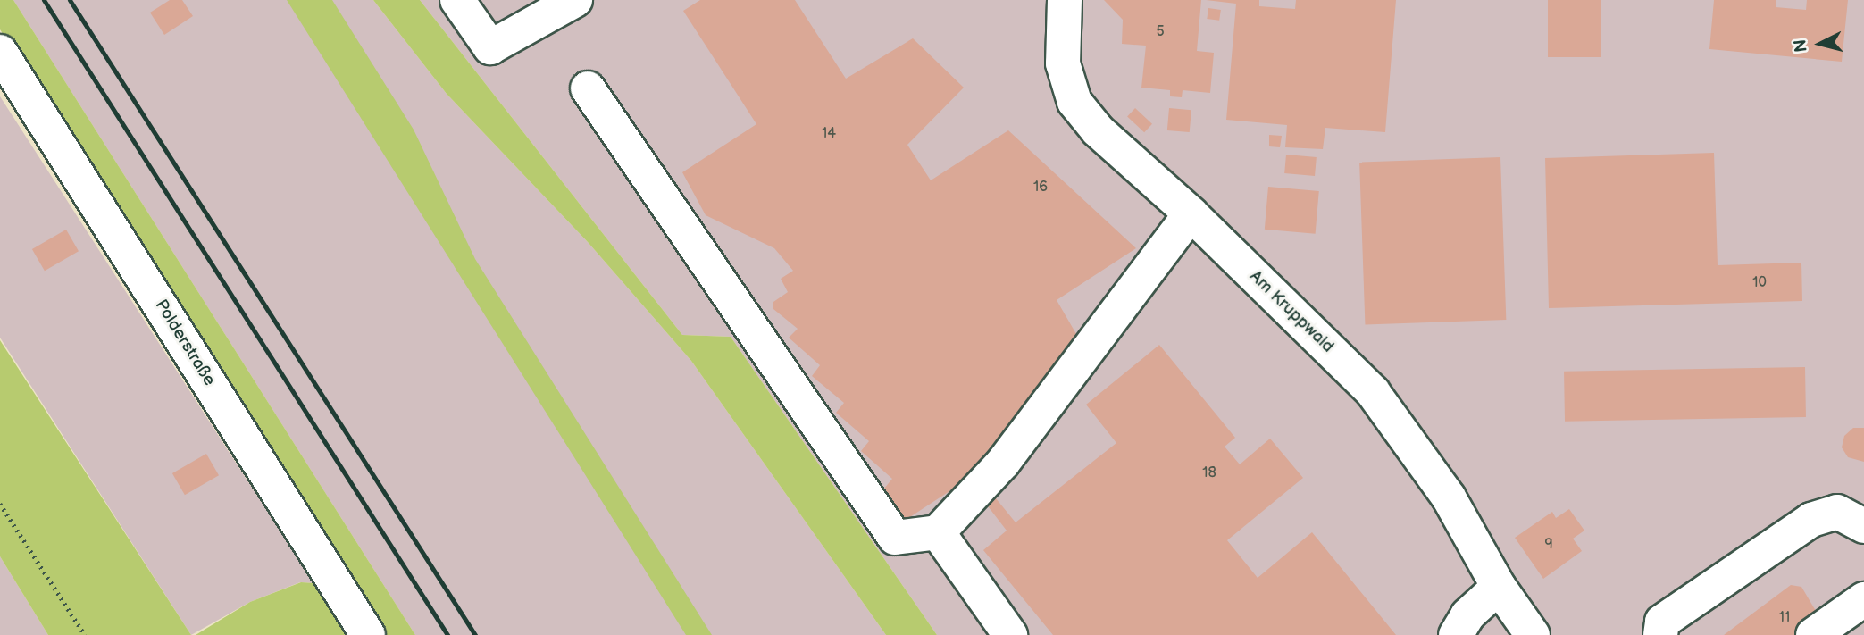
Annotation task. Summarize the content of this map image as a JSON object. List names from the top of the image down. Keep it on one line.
{"streets":{"street":["Am Kruppwald","Polderstraße"]},"house_numbers":["5","14","16","10","18","9","11"],"north":"left"}
